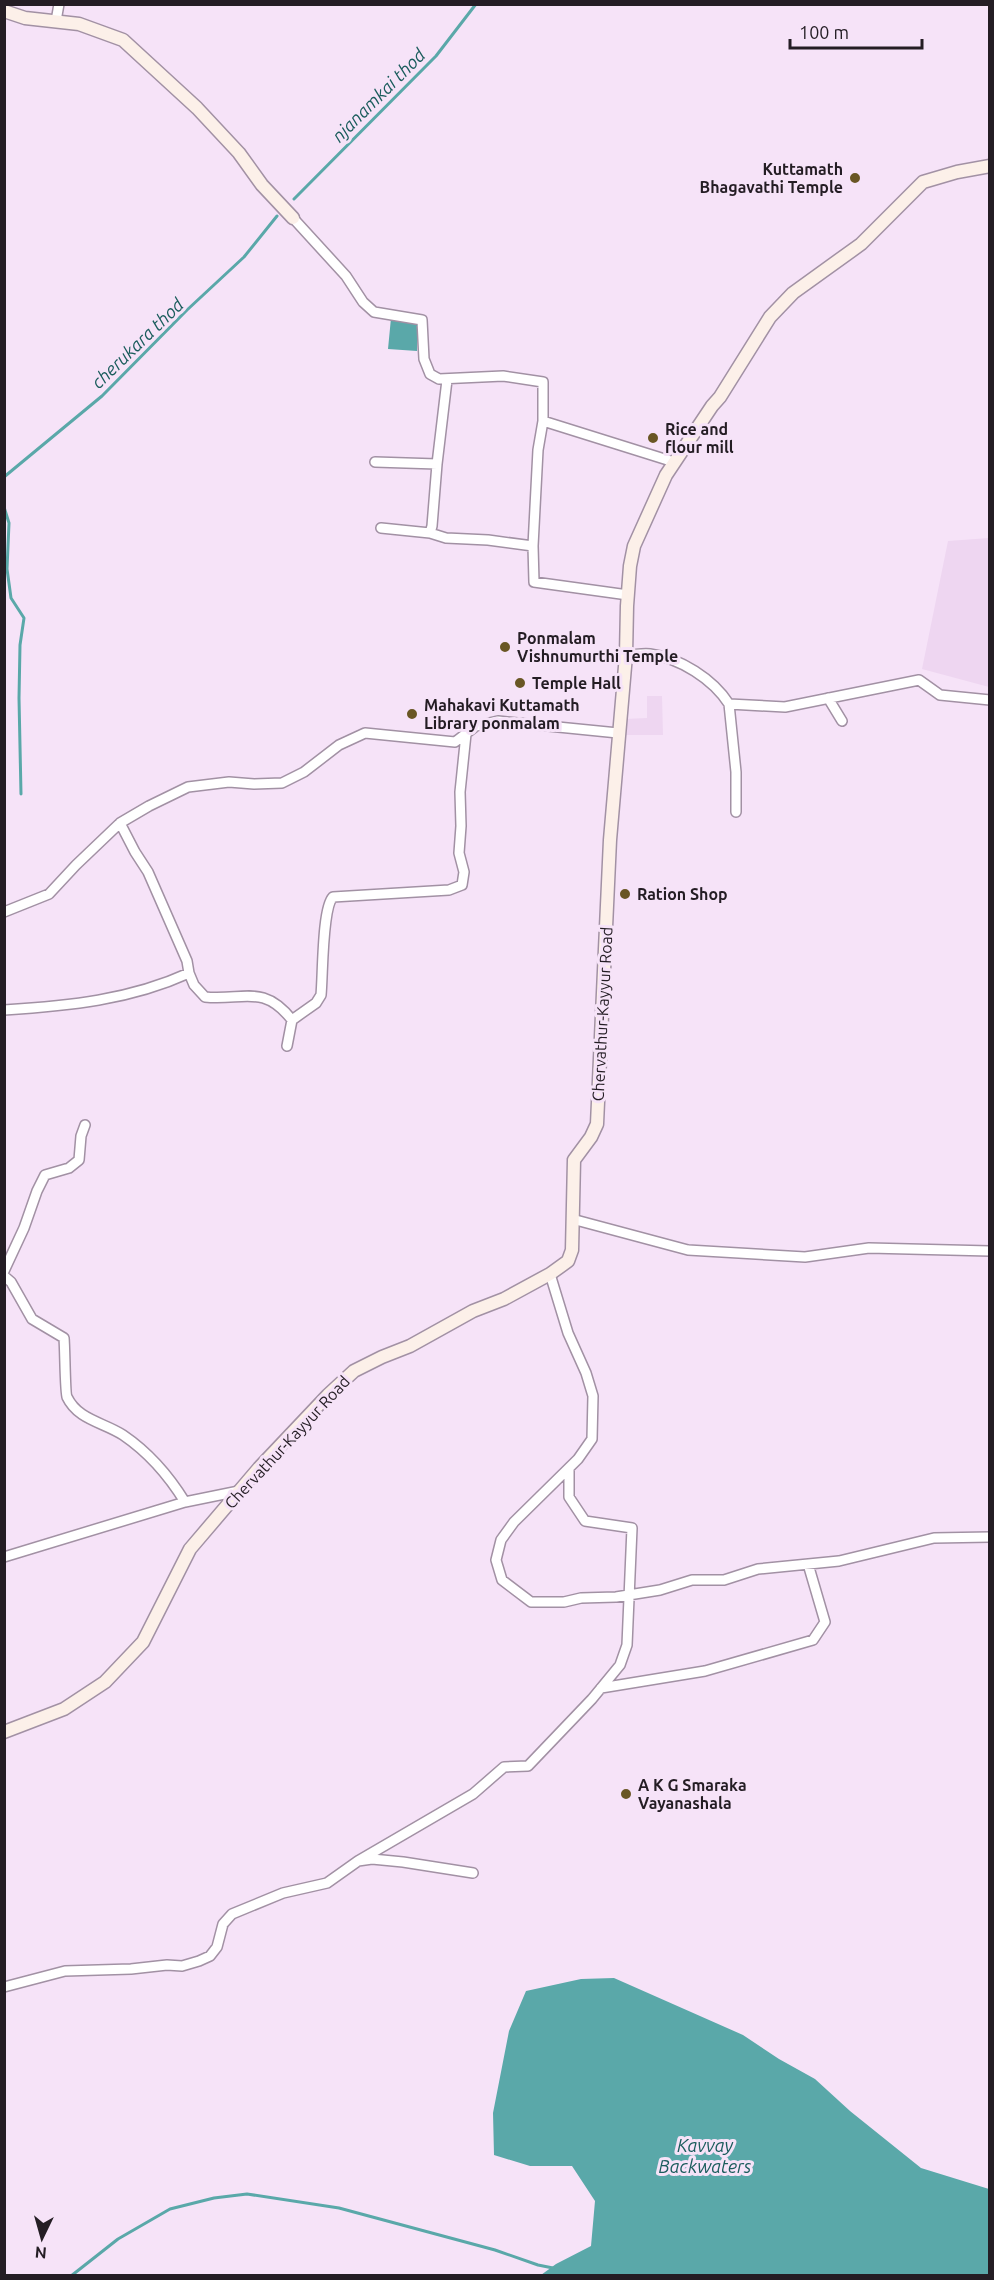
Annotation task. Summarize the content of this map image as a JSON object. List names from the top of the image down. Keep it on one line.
{"streets":{"main road":["Chervathur-Kayyur Road"]},"water":["njanamkai thod","cherukara thod","Kavvay Backwaters"],"places":["Kuttamath Bhagavathi Temple","Rice and flour mill","Ponmalam Vishnumurthi Temple","Temple Hall","Mahakavi Kuttamath Library ponmalam","Ration Shop","A K G Smaraka Vayanashala"],"scale_bar":"100 m","north":"bottom"}
